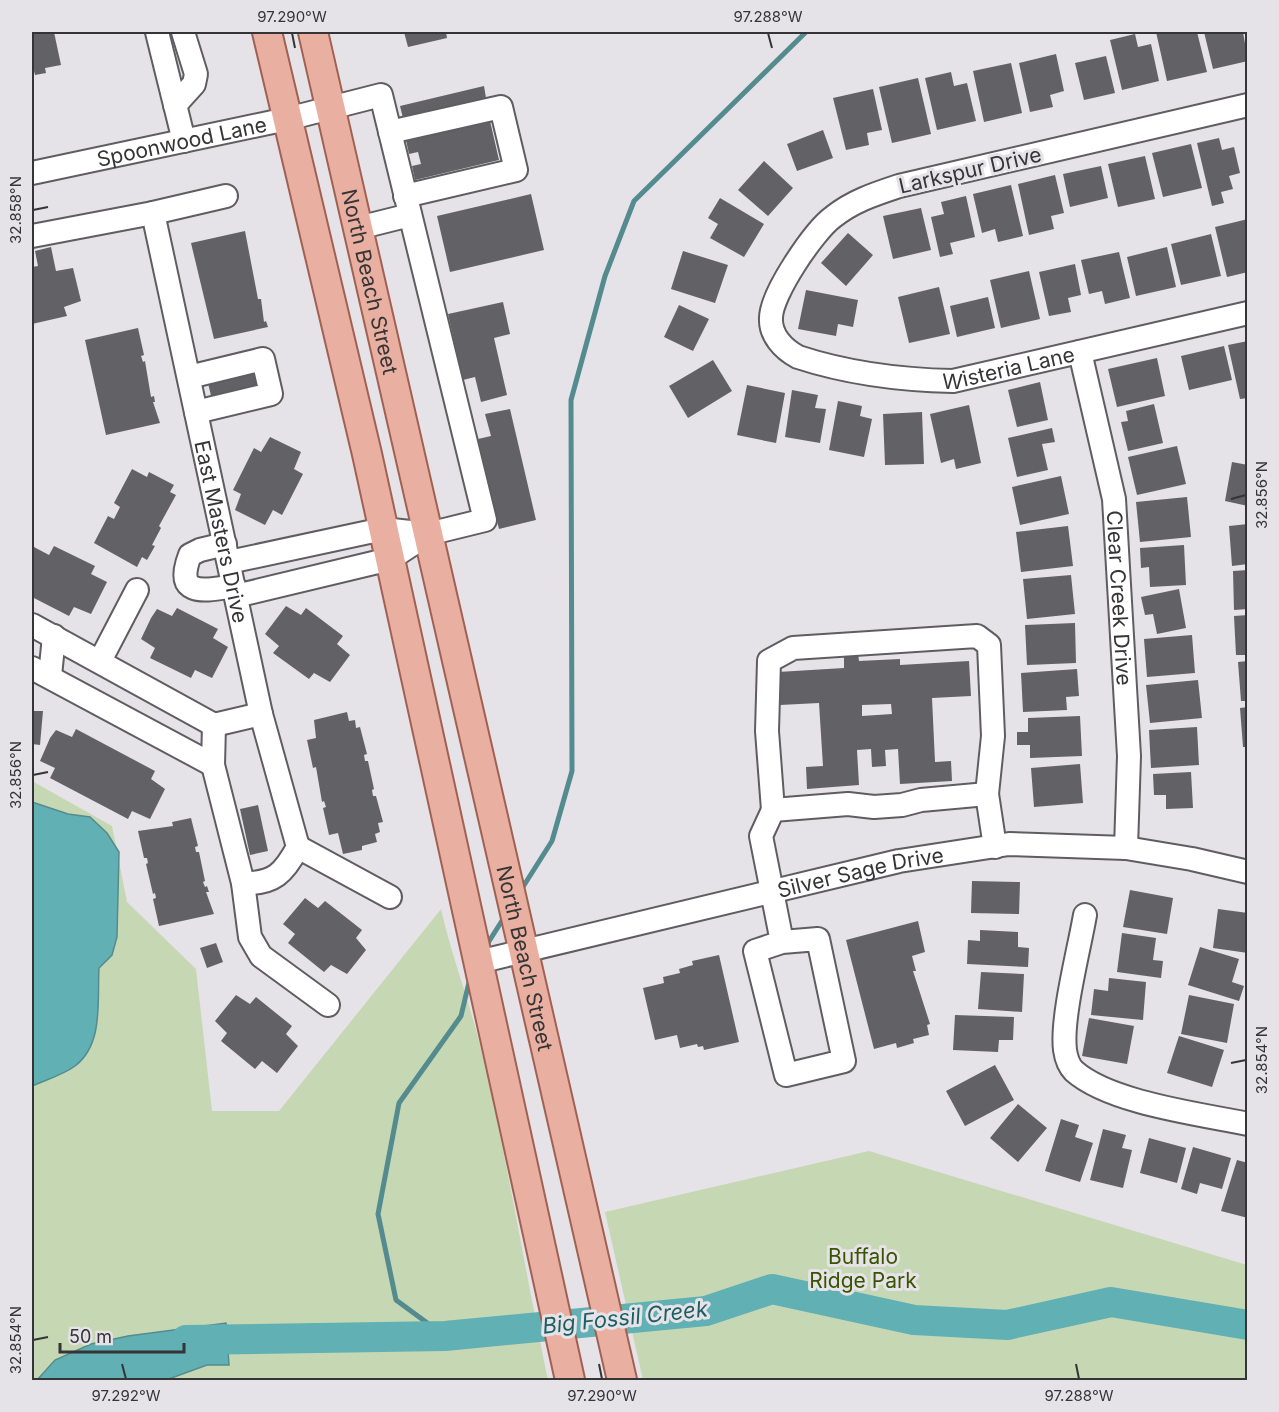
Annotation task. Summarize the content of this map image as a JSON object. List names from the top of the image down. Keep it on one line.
{"streets":{"main road":["North Beach Street"],"street":["Spoonwood Lane","Larkspur Drive","Wisteria Lane","East Masters Drive","Clear Creek Drive","Silver Sage Drive"]},"crossings":[["Spoonwood Lane","North Beach Street"],["Larkspur Drive","Wisteria Lane"],["North Beach Street","Silver Sage Drive"],["Wisteria Lane","Clear Creek Drive"],["Clear Creek Drive","Silver Sage Drive"]],"water":["Big Fossil Creek"],"parks":["Buffalo Ridge Park"],"scale_bar":"50 m","coordinates":["97.290°W","97.288°W","32.858°N","32.856°N","32.854°N","97.292°W"]}
